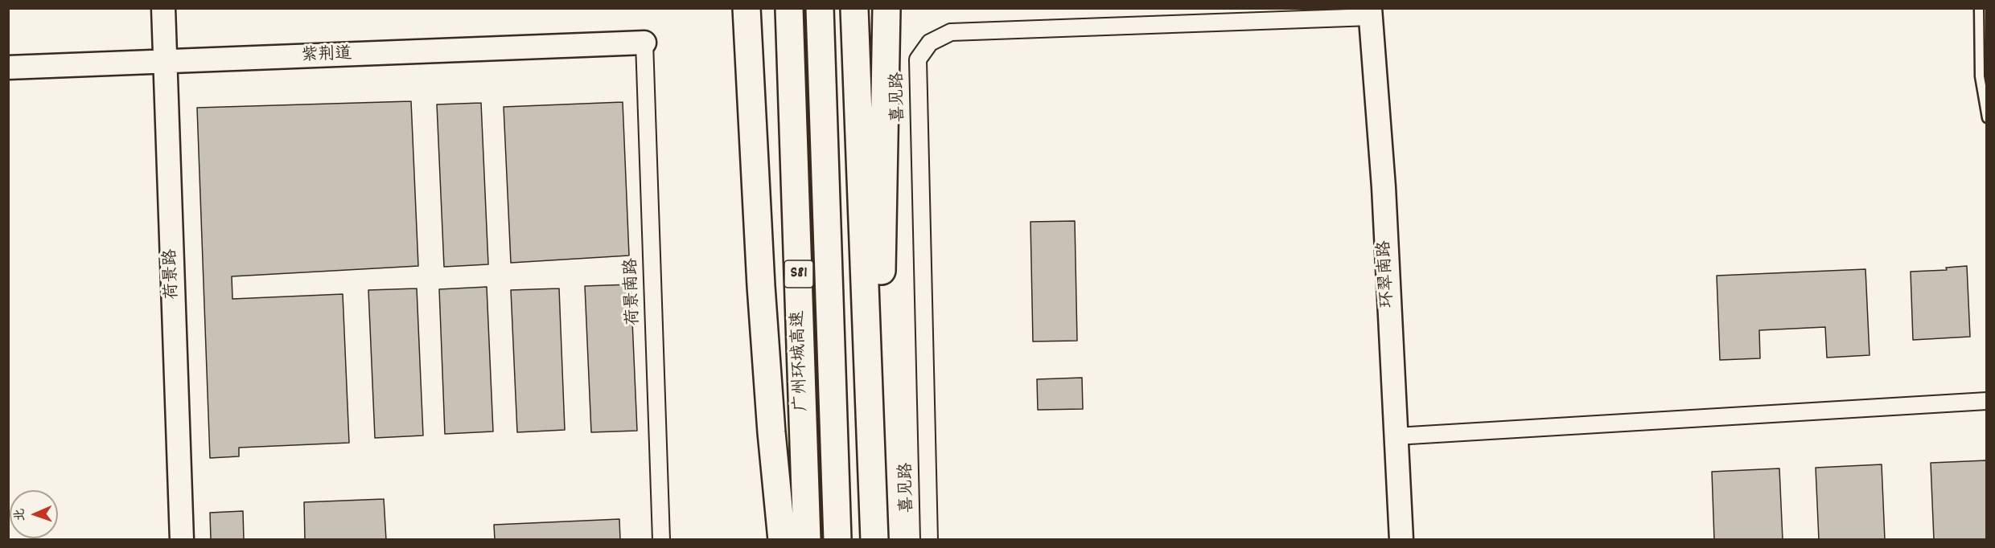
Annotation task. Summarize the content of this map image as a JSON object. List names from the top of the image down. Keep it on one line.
{"streets":{"highway":["S81","广州环城高速"],"street":["紫荆道","喜见路","荷景路","环翠南路","荷景南路"]},"crossings":[["紫荆道","荷景路"],["紫荆道","荷景南路"],["喜见路","环翠南路"]],"north":"left"}
